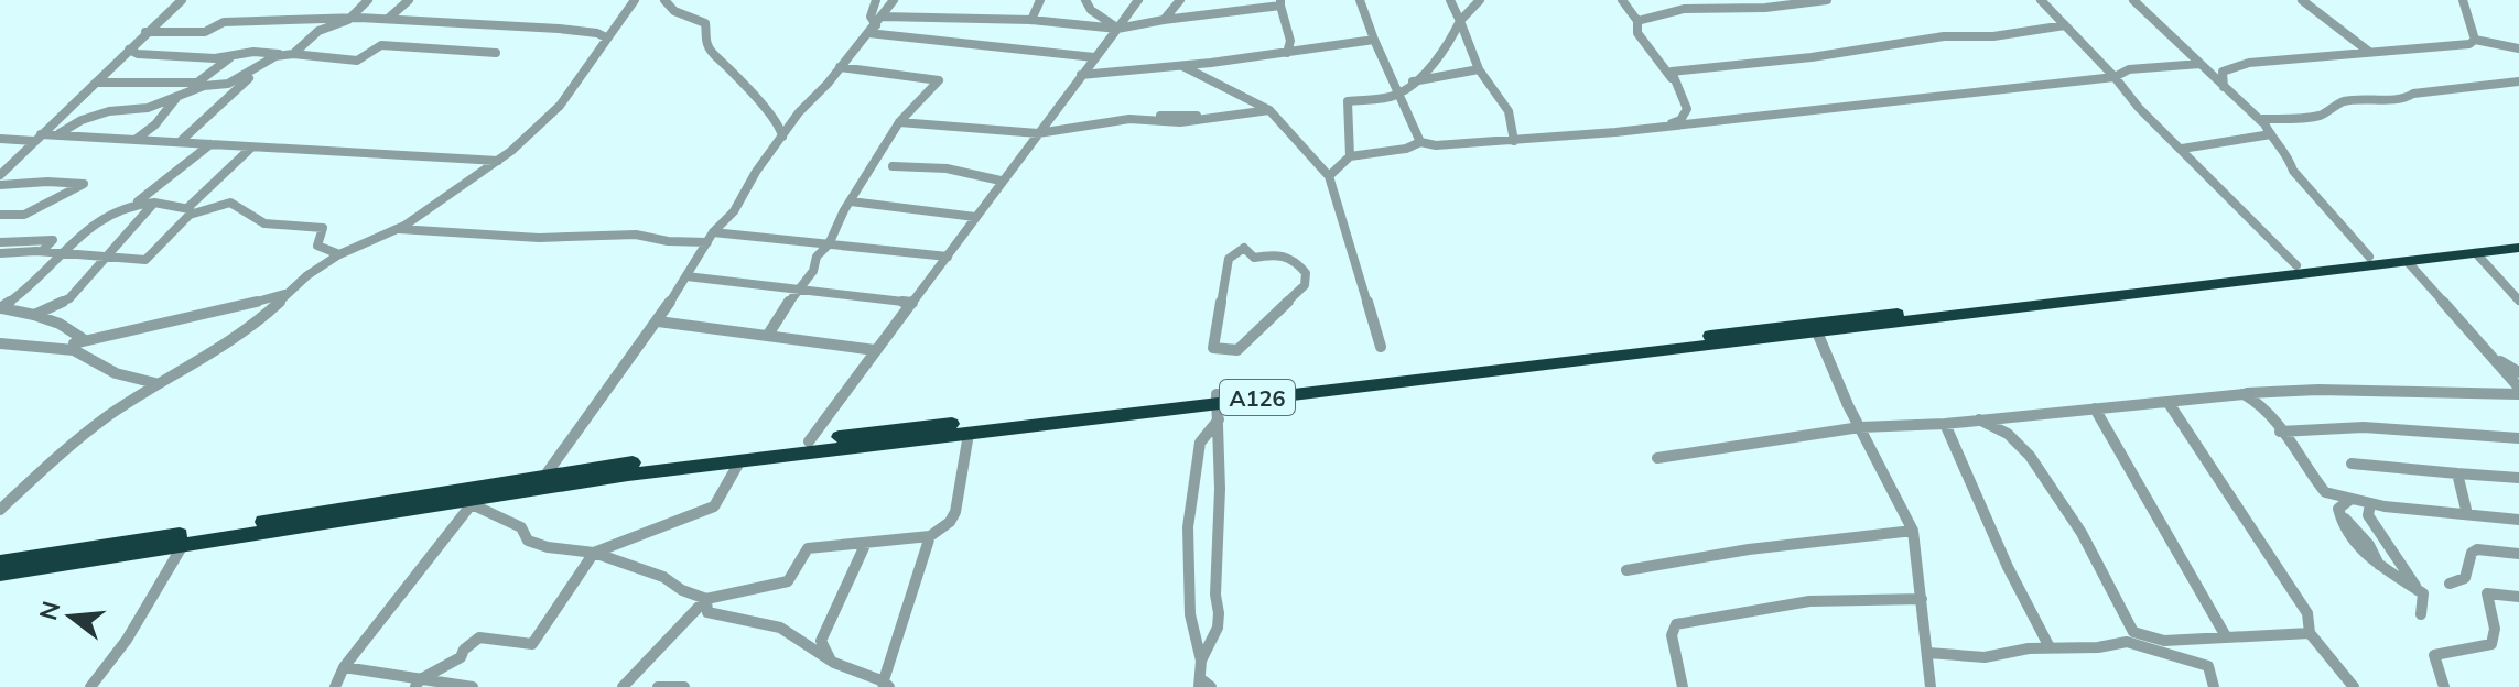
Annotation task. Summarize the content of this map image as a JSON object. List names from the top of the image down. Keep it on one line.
{"streets":{"highway":["A126"]},"north":"left"}
